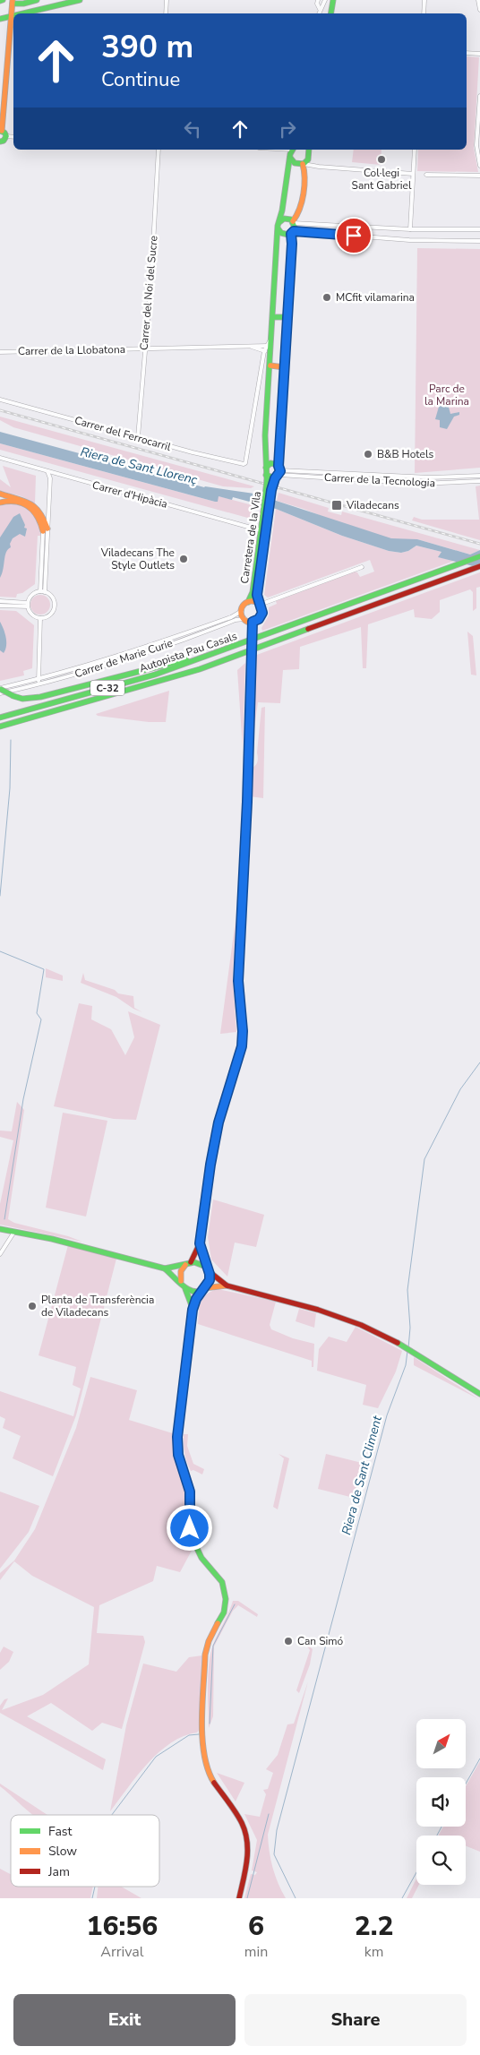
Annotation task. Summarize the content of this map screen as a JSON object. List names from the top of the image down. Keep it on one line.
{"streets":{"main road":["Carretera de la Vila","Autopista Pau Casals","C-32"],"street":["Carrer del Noi del Sucre","Carrer de la Llobatona","Carrer del Ferrocarril","Carrer de la Tecnologia","Carrer d'Hipàcia","Carrer de Marie Curie"]},"crossings":[["Carrer del Noi del Sucre","Carrer de la Llobatona"],["Carrer del Noi del Sucre","Carrer del Ferrocarril"],["Carrer de la Llobatona","Carrer del Ferrocarril"],["Carrer de la Tecnologia","Carretera de la Vila"],["Carrer d'Hipàcia","Carretera de la Vila"],["Carretera de la Vila","Carrer de Marie Curie"]],"water":["Riera de Sant Llorenç","Riera de Sant Climent"],"parks":["Parc de la Marina"],"places":{"other":["Col·legi Sant Gabriel","MCfit vilamarina","B&B Hotels","Viladecans The Style Outlets","Planta de Transferència de Viladecans","Can Simó"],"transit":["Viladecans"]},"legend":["Fast","Slow","Jam"],"north":"top right","page":{"turn":["390 m","Continue"],"eta":["16:56","Arrival","6","min","2.2","km"],"buttons":["Exit","Share"]}}
